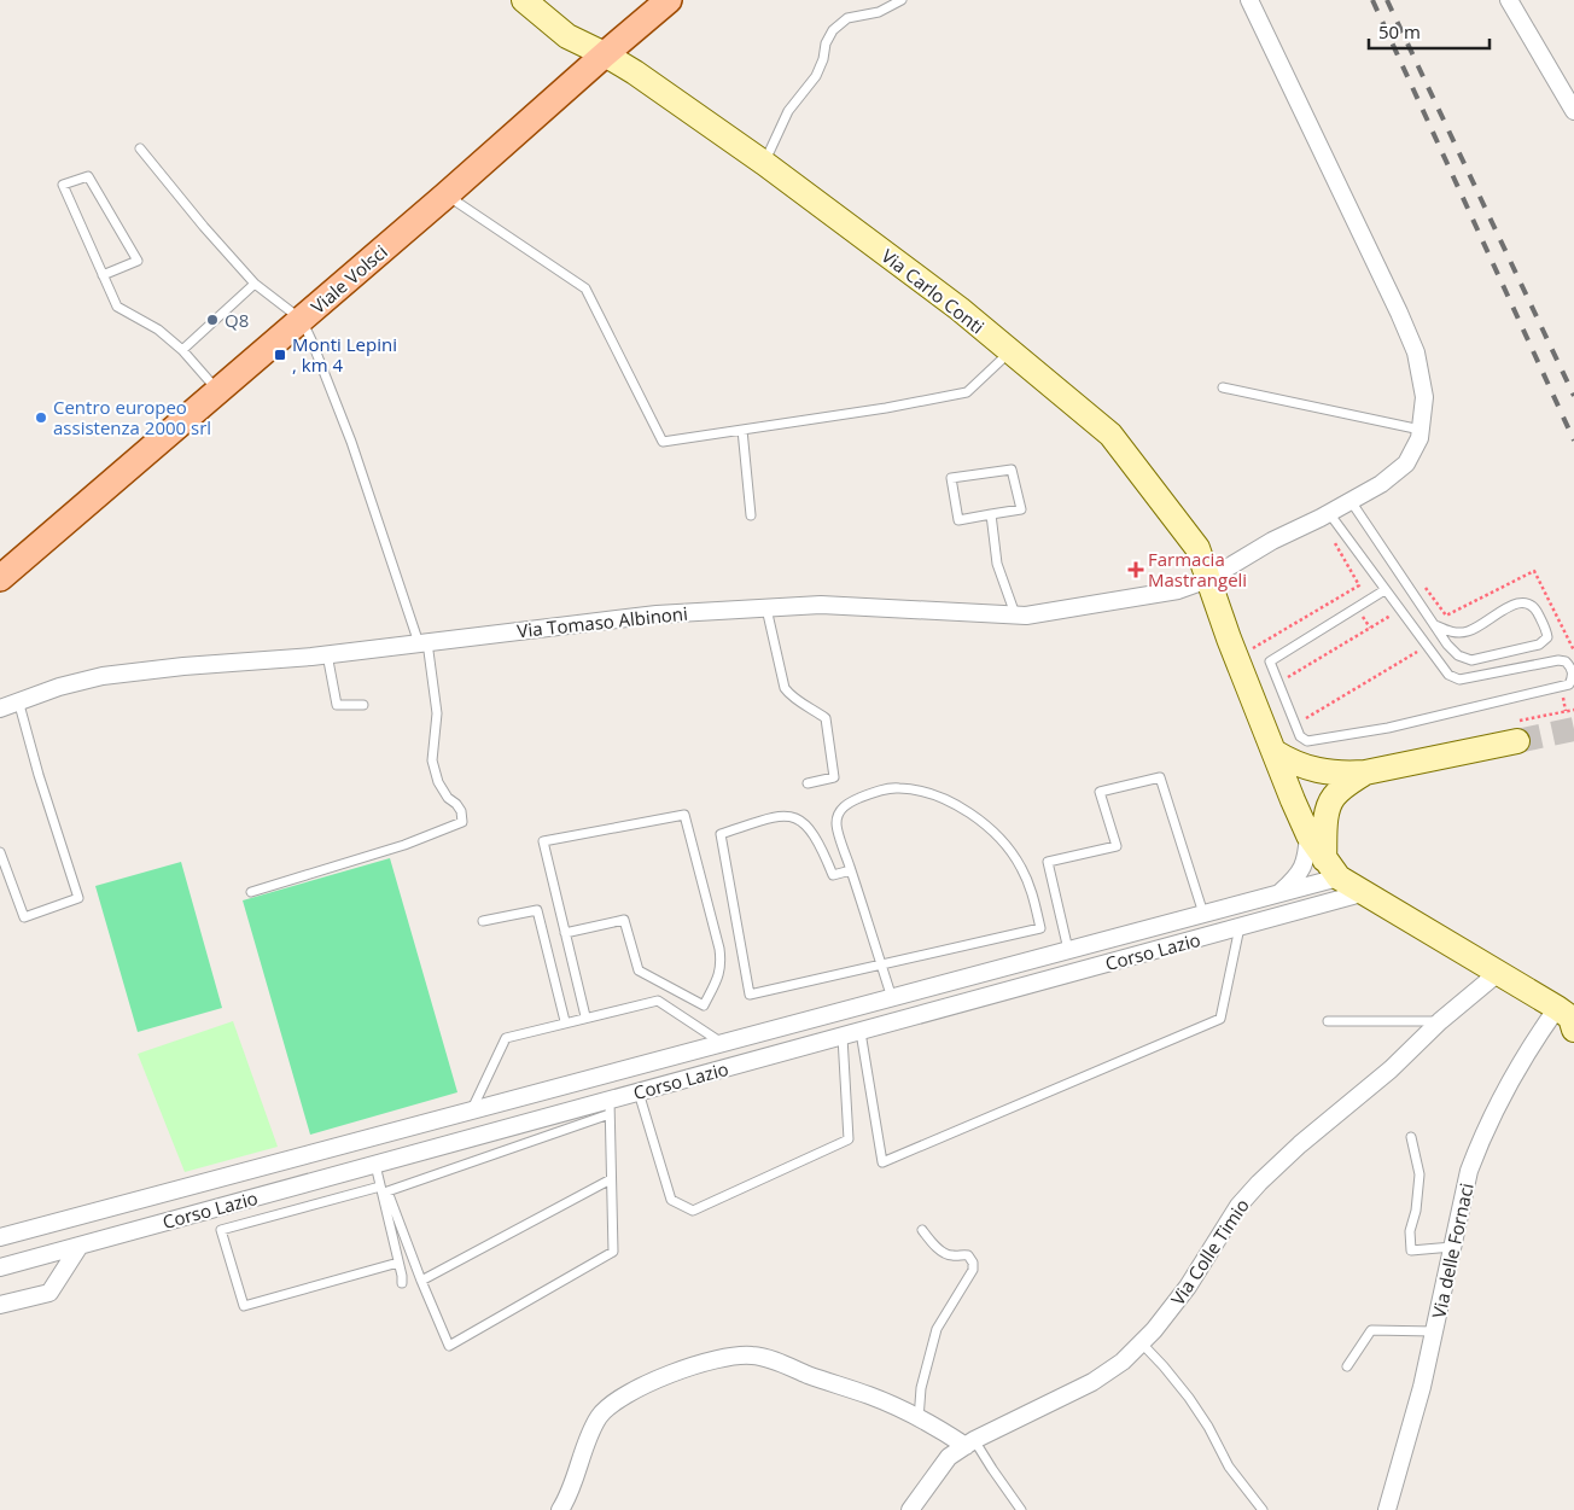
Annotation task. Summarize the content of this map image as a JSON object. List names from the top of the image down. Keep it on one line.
{"streets":{"main road":["Viale Volsci"],"street":["Via Carlo Conti","Via Tomaso Albinoni","Corso Lazio","Via delle Fornaci","Via Colle Timio"]},"crossings":[["Viale Volsci","Via Carlo Conti"],["Via Carlo Conti","Via Tomaso Albinoni"],["Via Carlo Conti","Corso Lazio"]],"places":{"other":["Q8","Centro europeo assistenza 2000 srl"],"transit":["Monti Lepini , km 4"],"health":["Farmacia Mastrangeli"]},"scale_bar":"50 m"}
